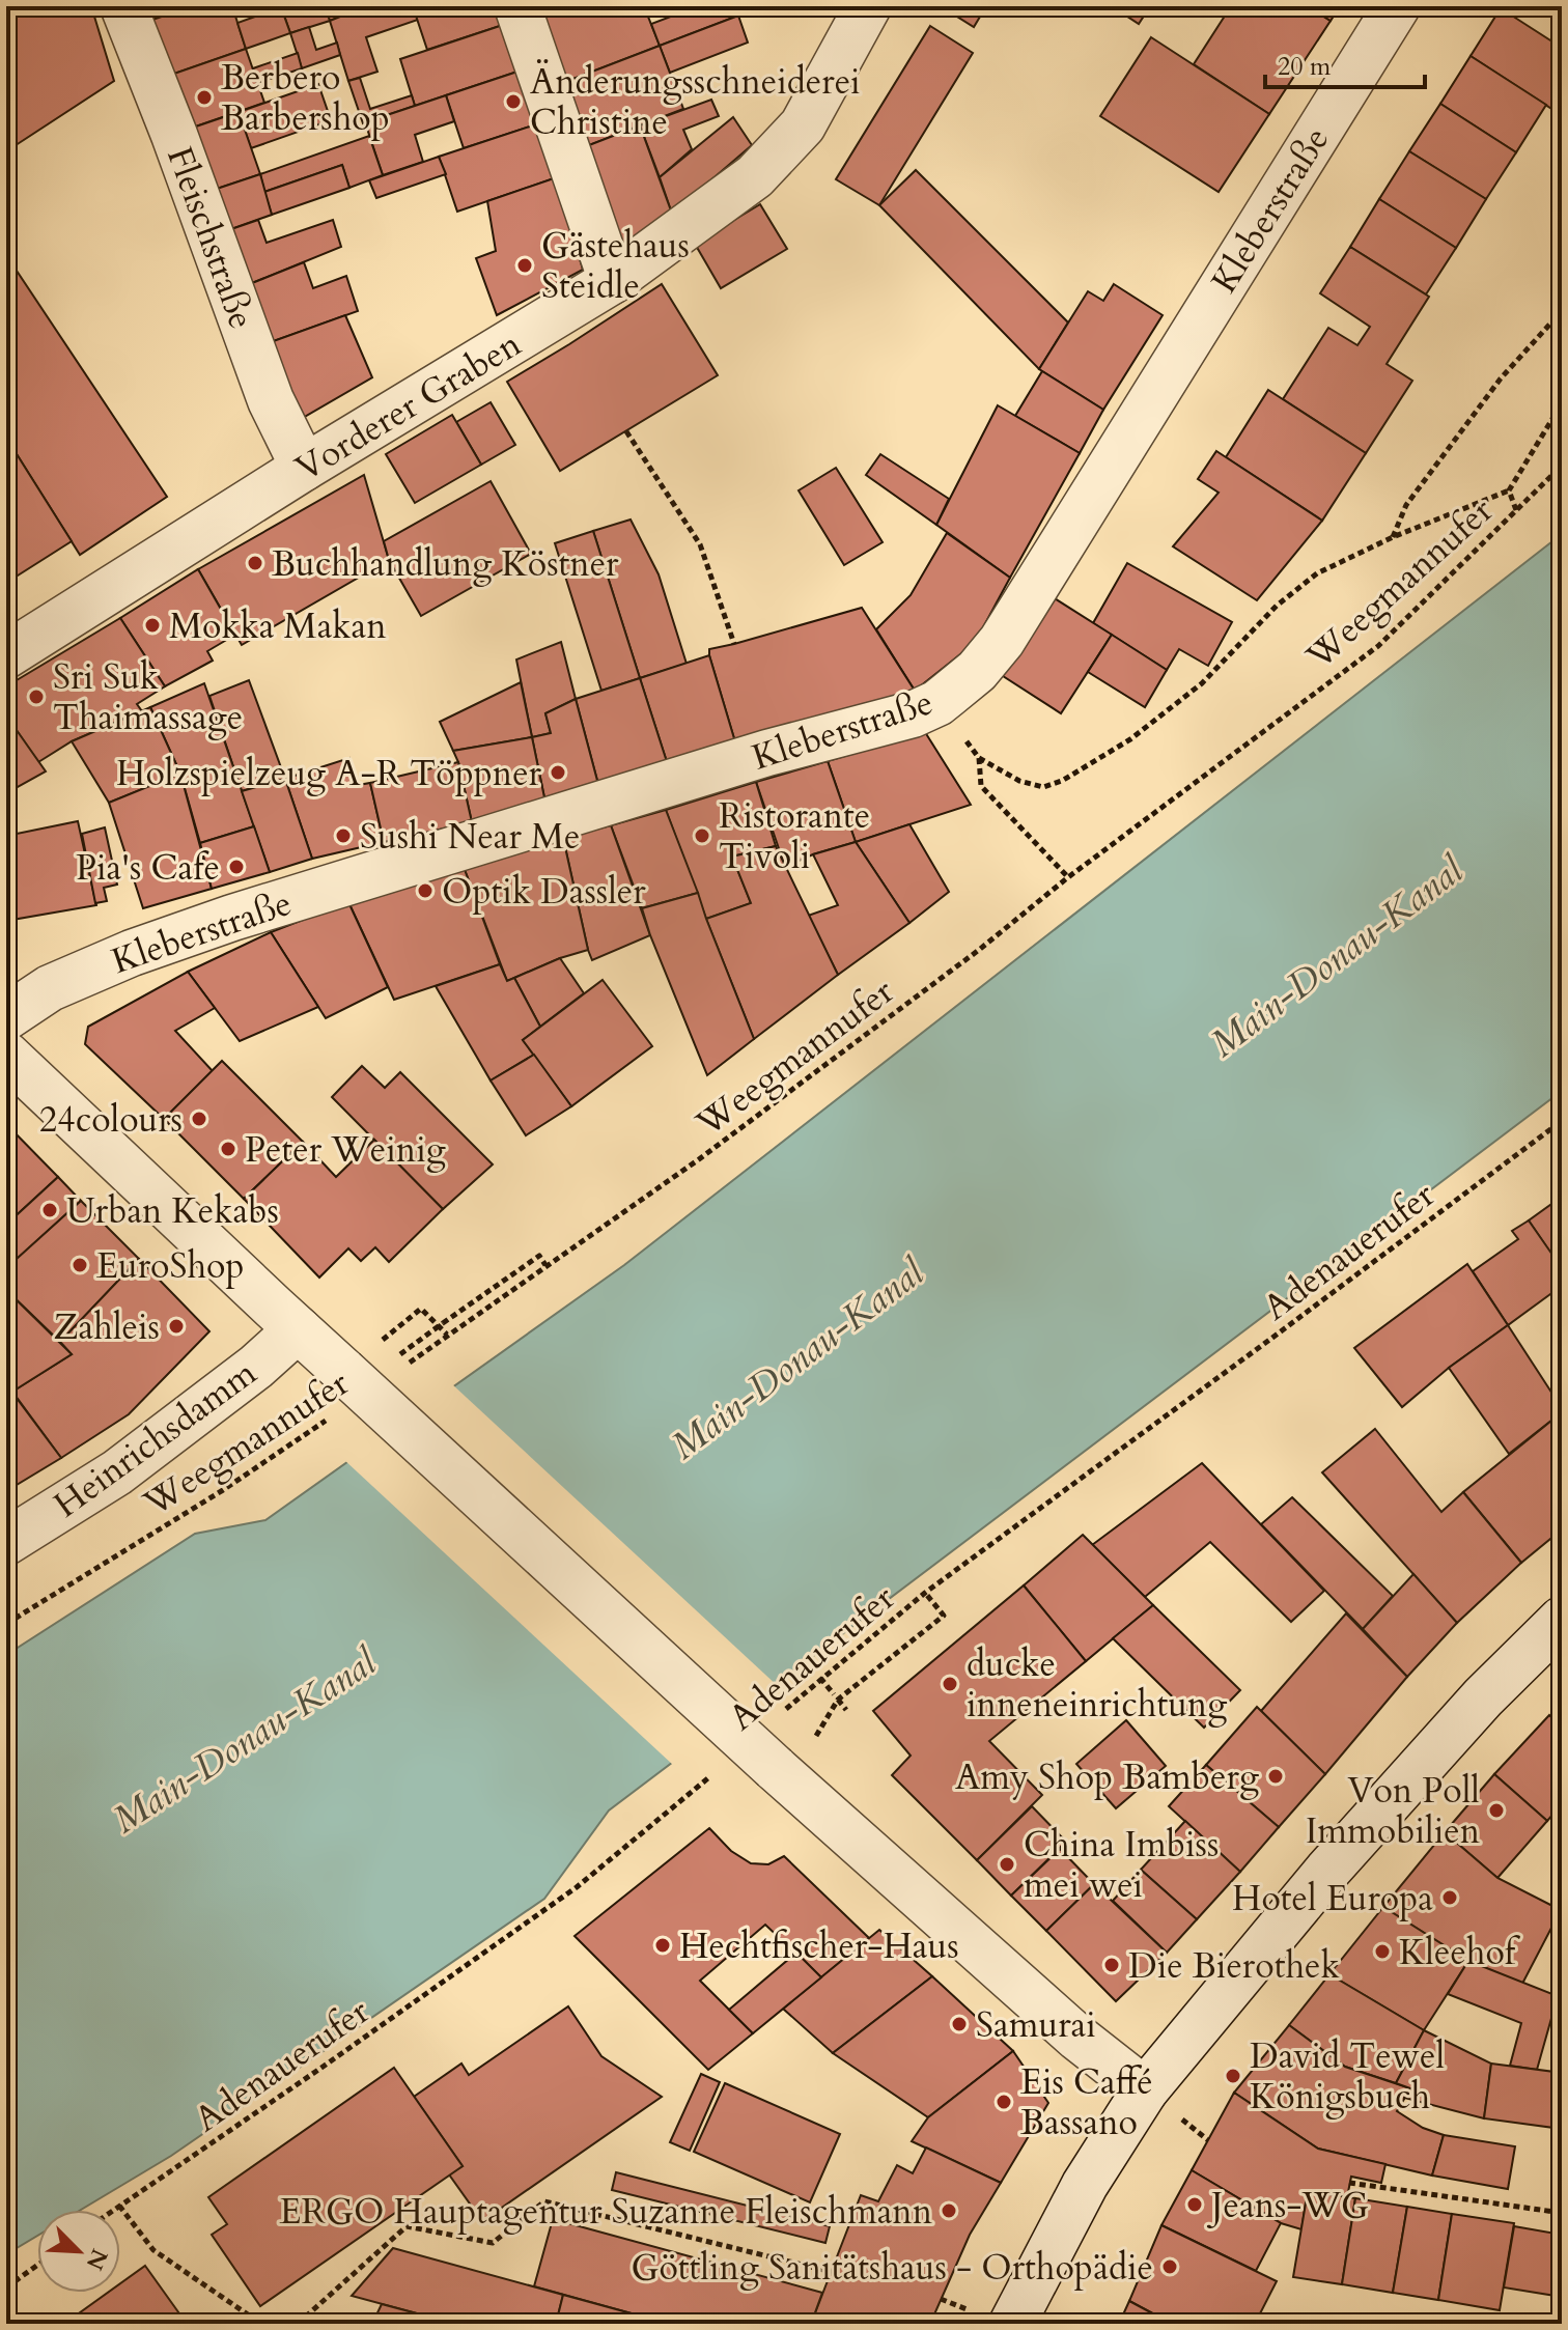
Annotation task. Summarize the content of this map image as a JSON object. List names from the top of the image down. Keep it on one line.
{"streets":{"street":["Kleberstraße","Fleischstraße","Vorderer Graben","Heinrichsdamm"],"path":["Weegmannufer","Adenauerufer"]},"crossings":[["Fleischstraße","Vorderer Graben"]],"water":["Main-Donau-Kanal"],"places":["Berbero Barbershop","Änderungsschneiderei Christine","Gästehaus Steidle","Buchhandlung Köstner","Mokka Makan","Sri Suk Thaimassage","Holzspielzeug A-R Töppner","Sushi Near Me","Ristorante Tivoli","Pia's Cafe","Optik Dassler","24colours","Peter Weinig","Urban Kekabs","EuroShop","Zahleis","ducke inneneinrichtung","Amy Shop Bamberg","Von Poll Immobilien","China Imbiss mei wei","Hotel Europa","Hechtfischer-Haus","Kleehof","Die Bierothek","Samurai","David Tewel Königsbuch","Eis Caffé Bassano","Jeans-WG","ERGO Hauptagentur Suzanne Fleischmann","Göttling Sanitätshaus - Orthopädie"],"scale_bar":"20 m","north":"bottom right"}
